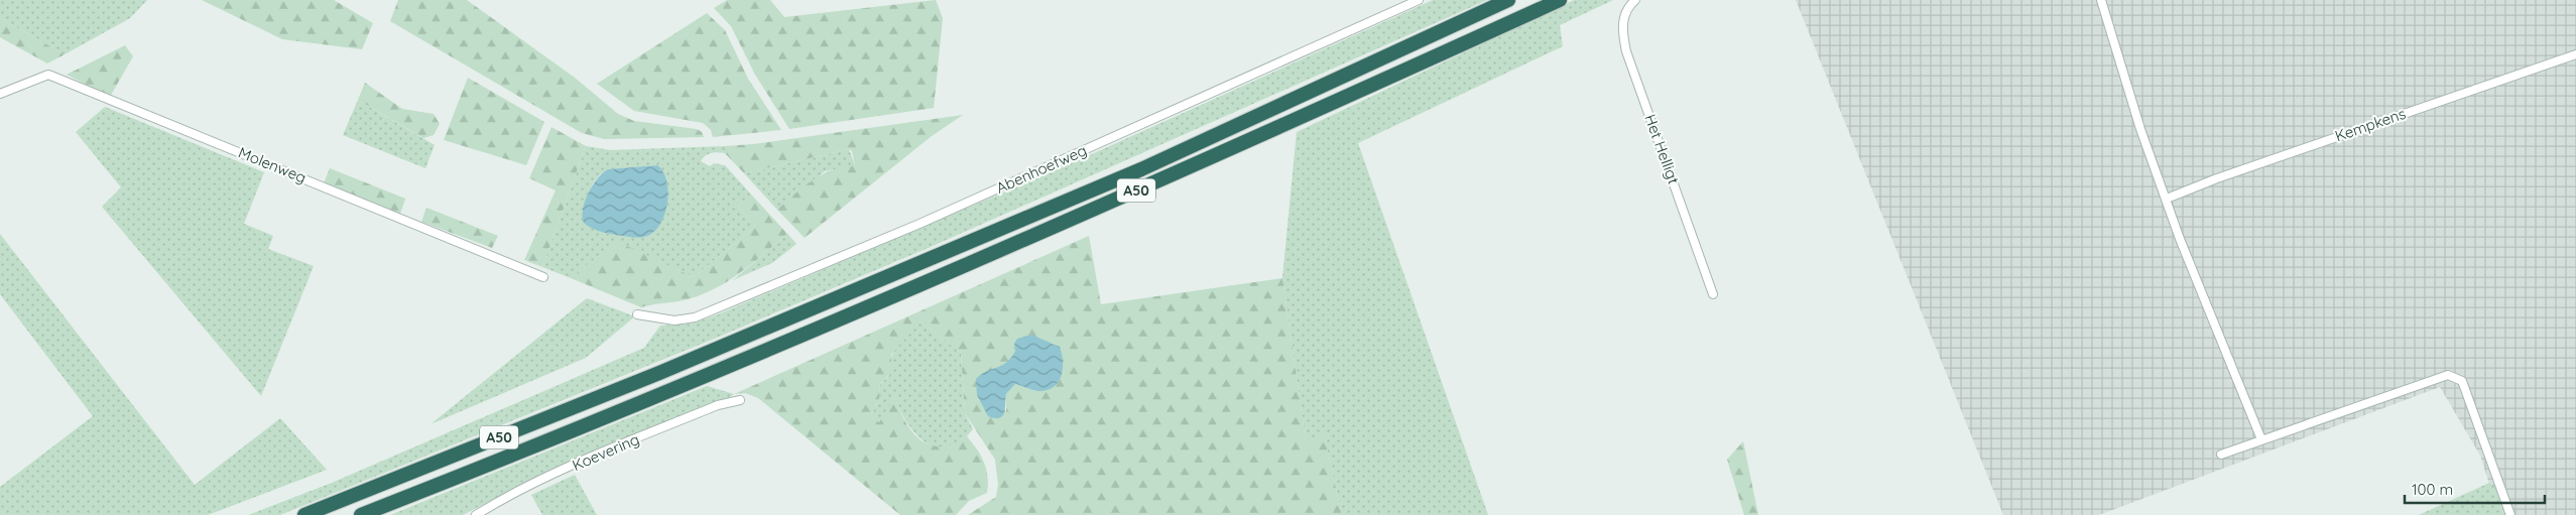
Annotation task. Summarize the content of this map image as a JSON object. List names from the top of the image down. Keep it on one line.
{"streets":{"highway":["A50"],"street":["Kempkens","Het Helligt","Molenweg","Abenhoefweg","Koevering"]},"scale_bar":"100 m"}
